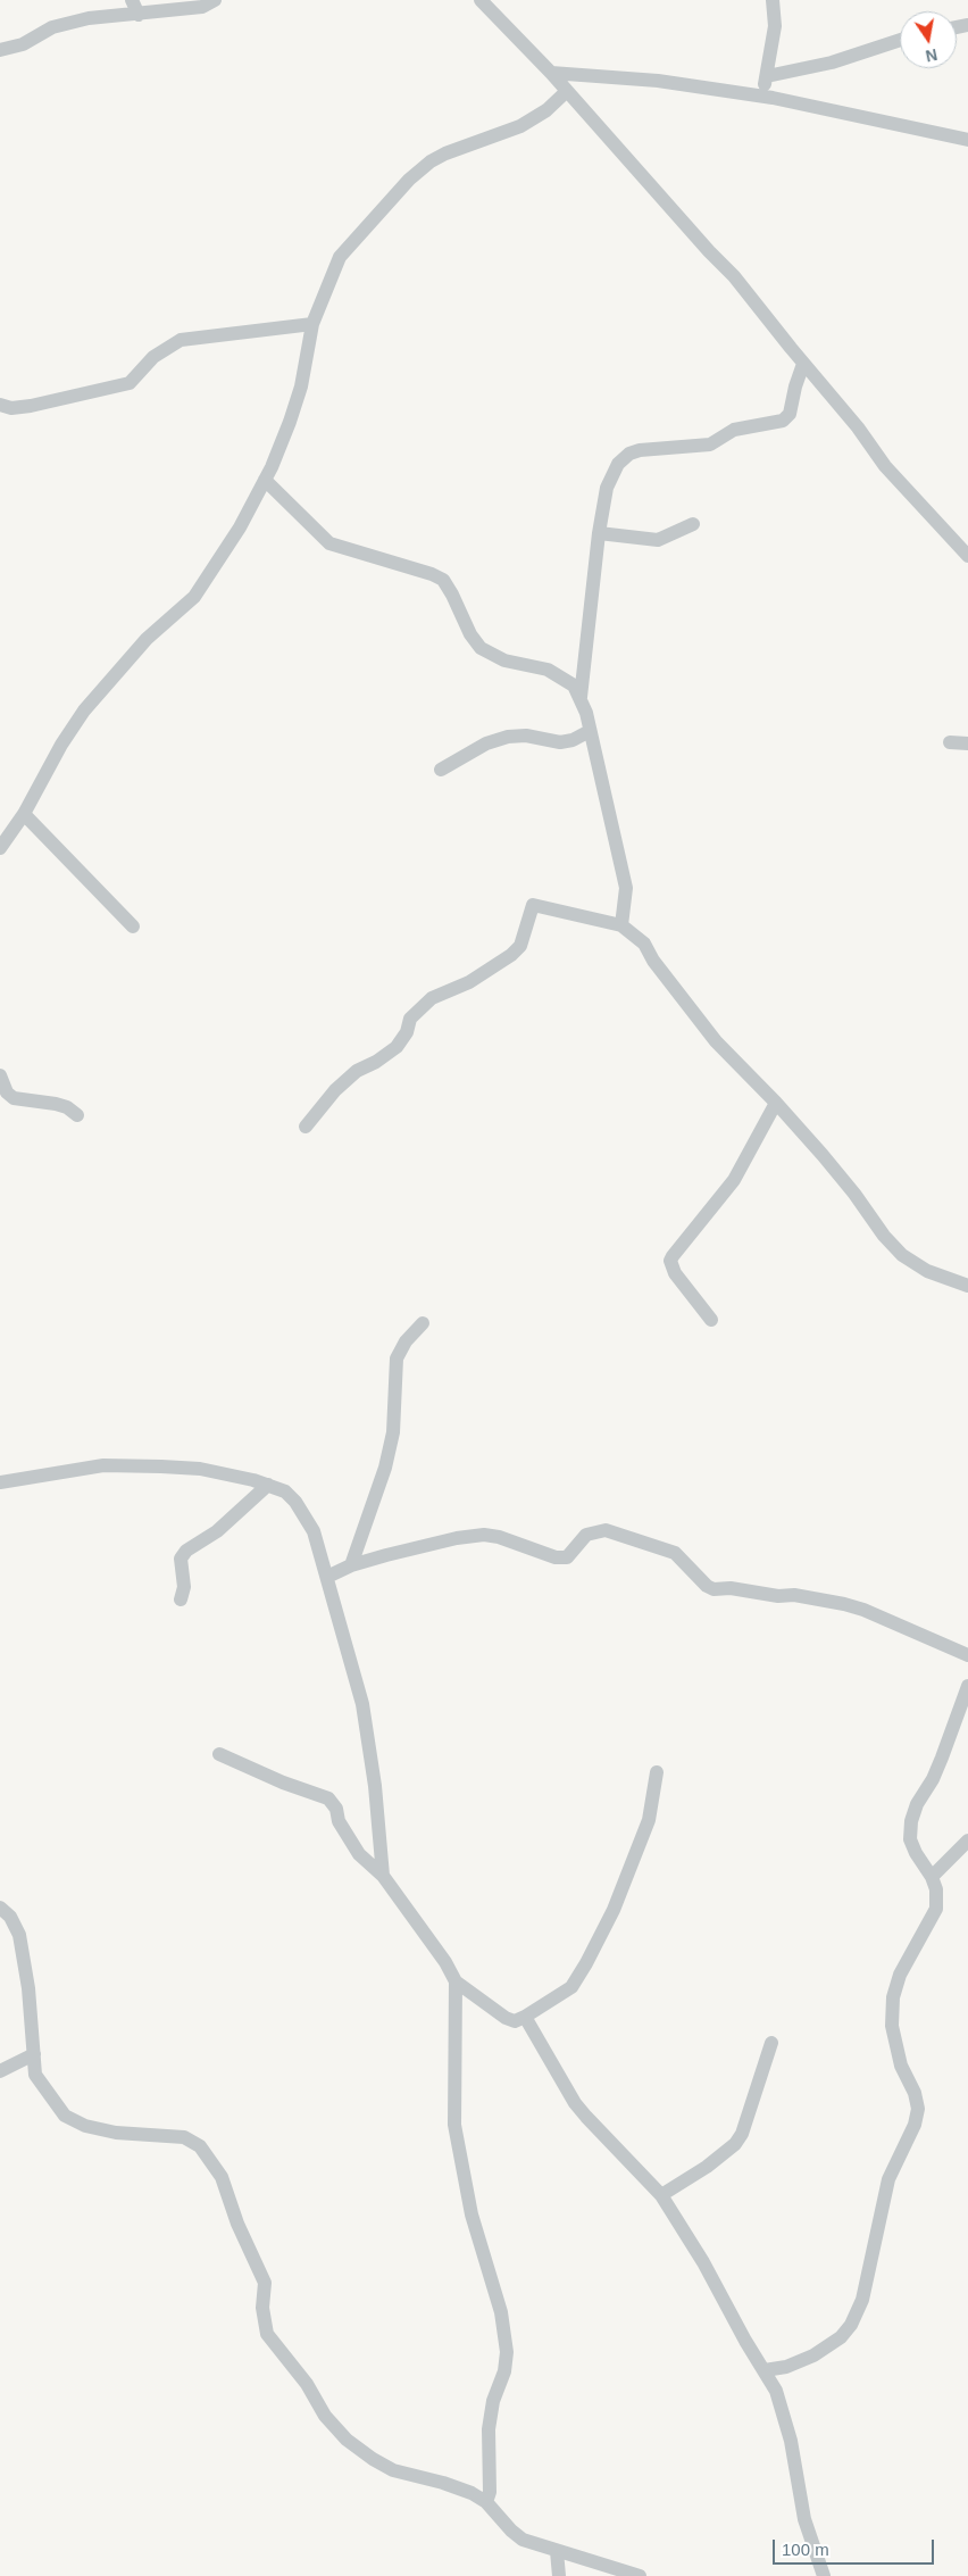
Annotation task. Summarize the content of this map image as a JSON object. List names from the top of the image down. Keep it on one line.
{"scale_bar":"100 m","north":"bottom"}
